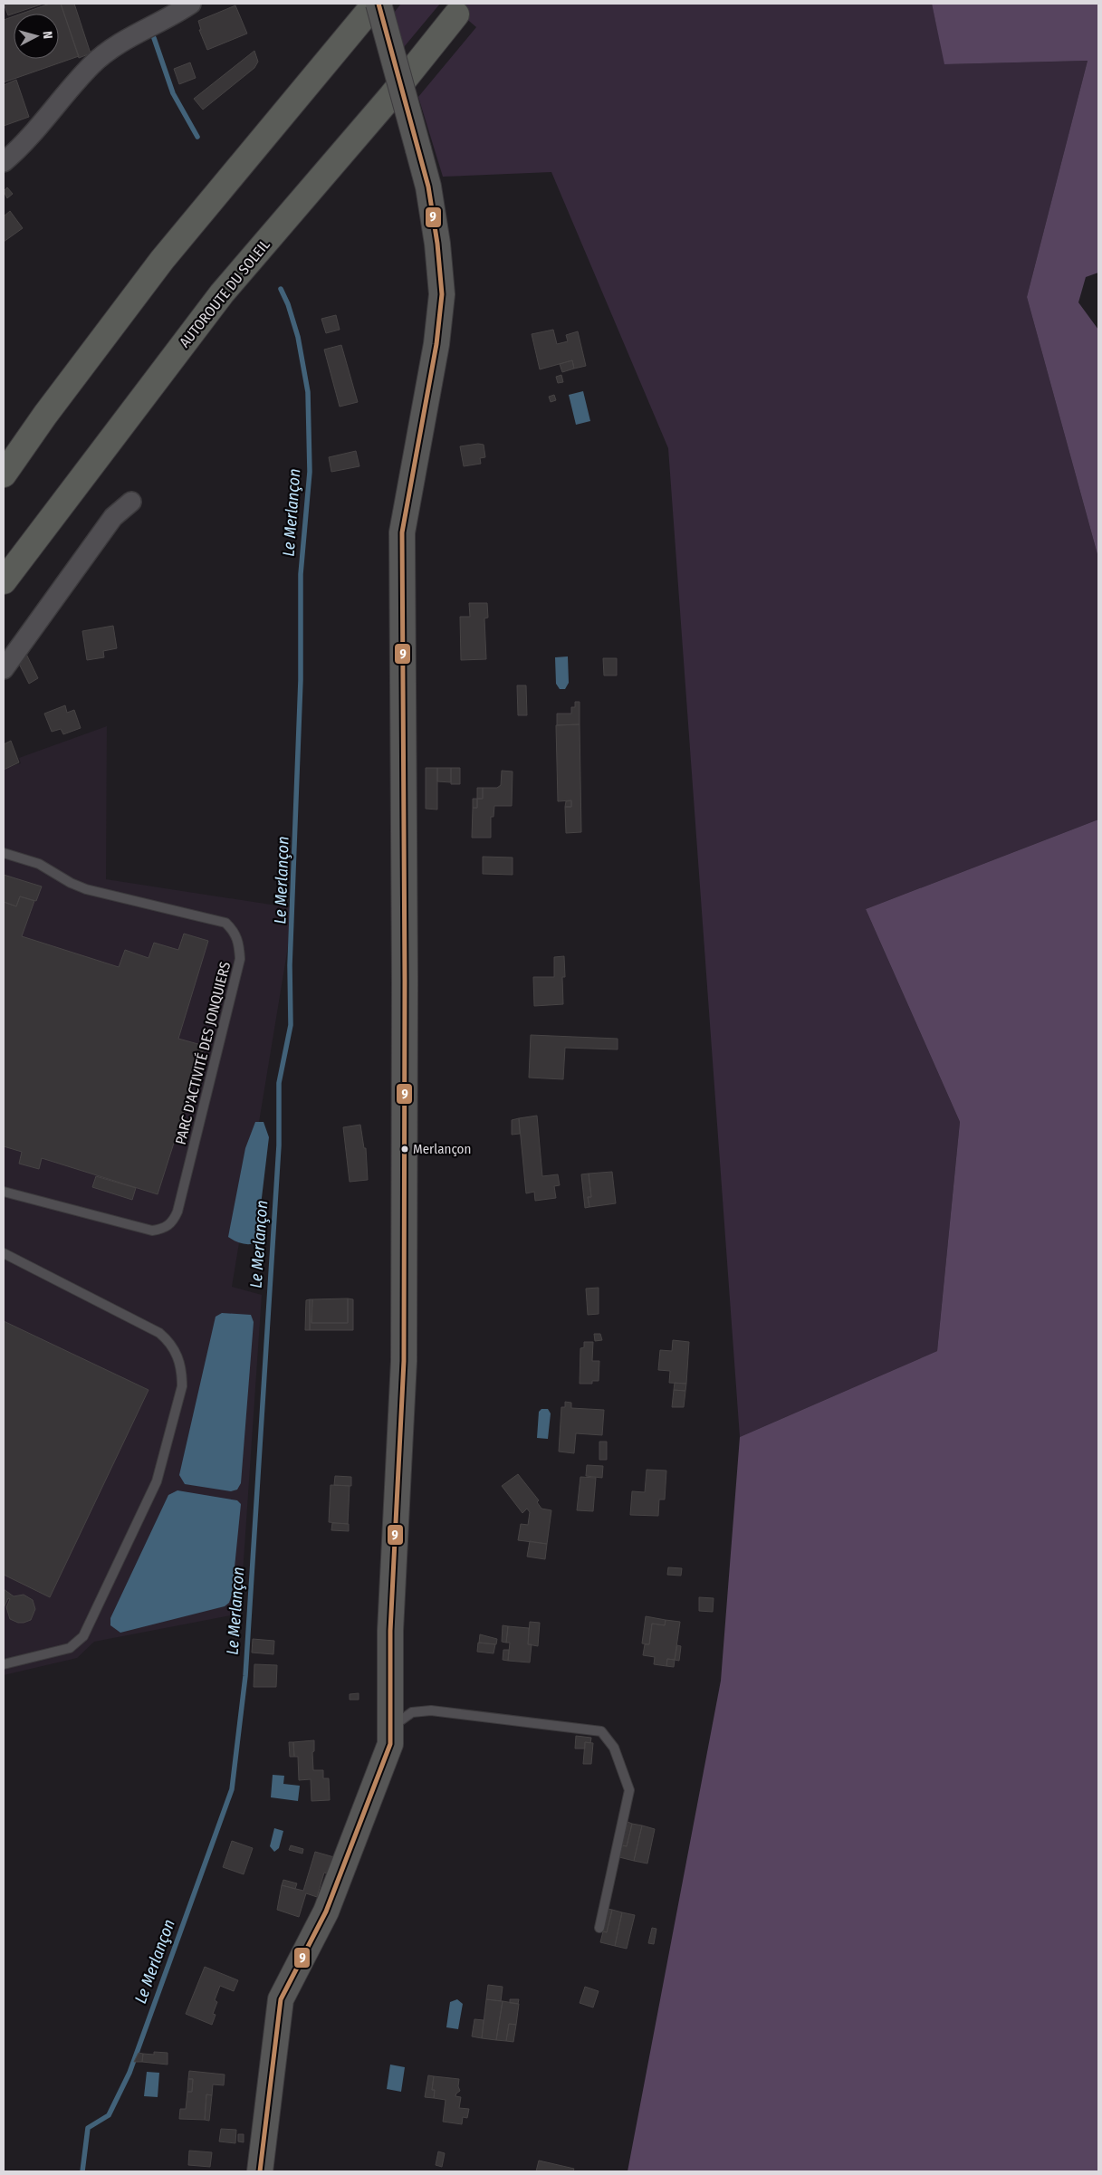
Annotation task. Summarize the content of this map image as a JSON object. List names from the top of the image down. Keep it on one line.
{"streets":{"highway":["AUTOROUTE DU SOLEIL"],"lane":["PARC D'ACTIVITÉ DES JONQUIERS"]},"water":["Le Merlançon"],"places":["Merlançon"],"lines":["transit line 9"],"north":"right"}
